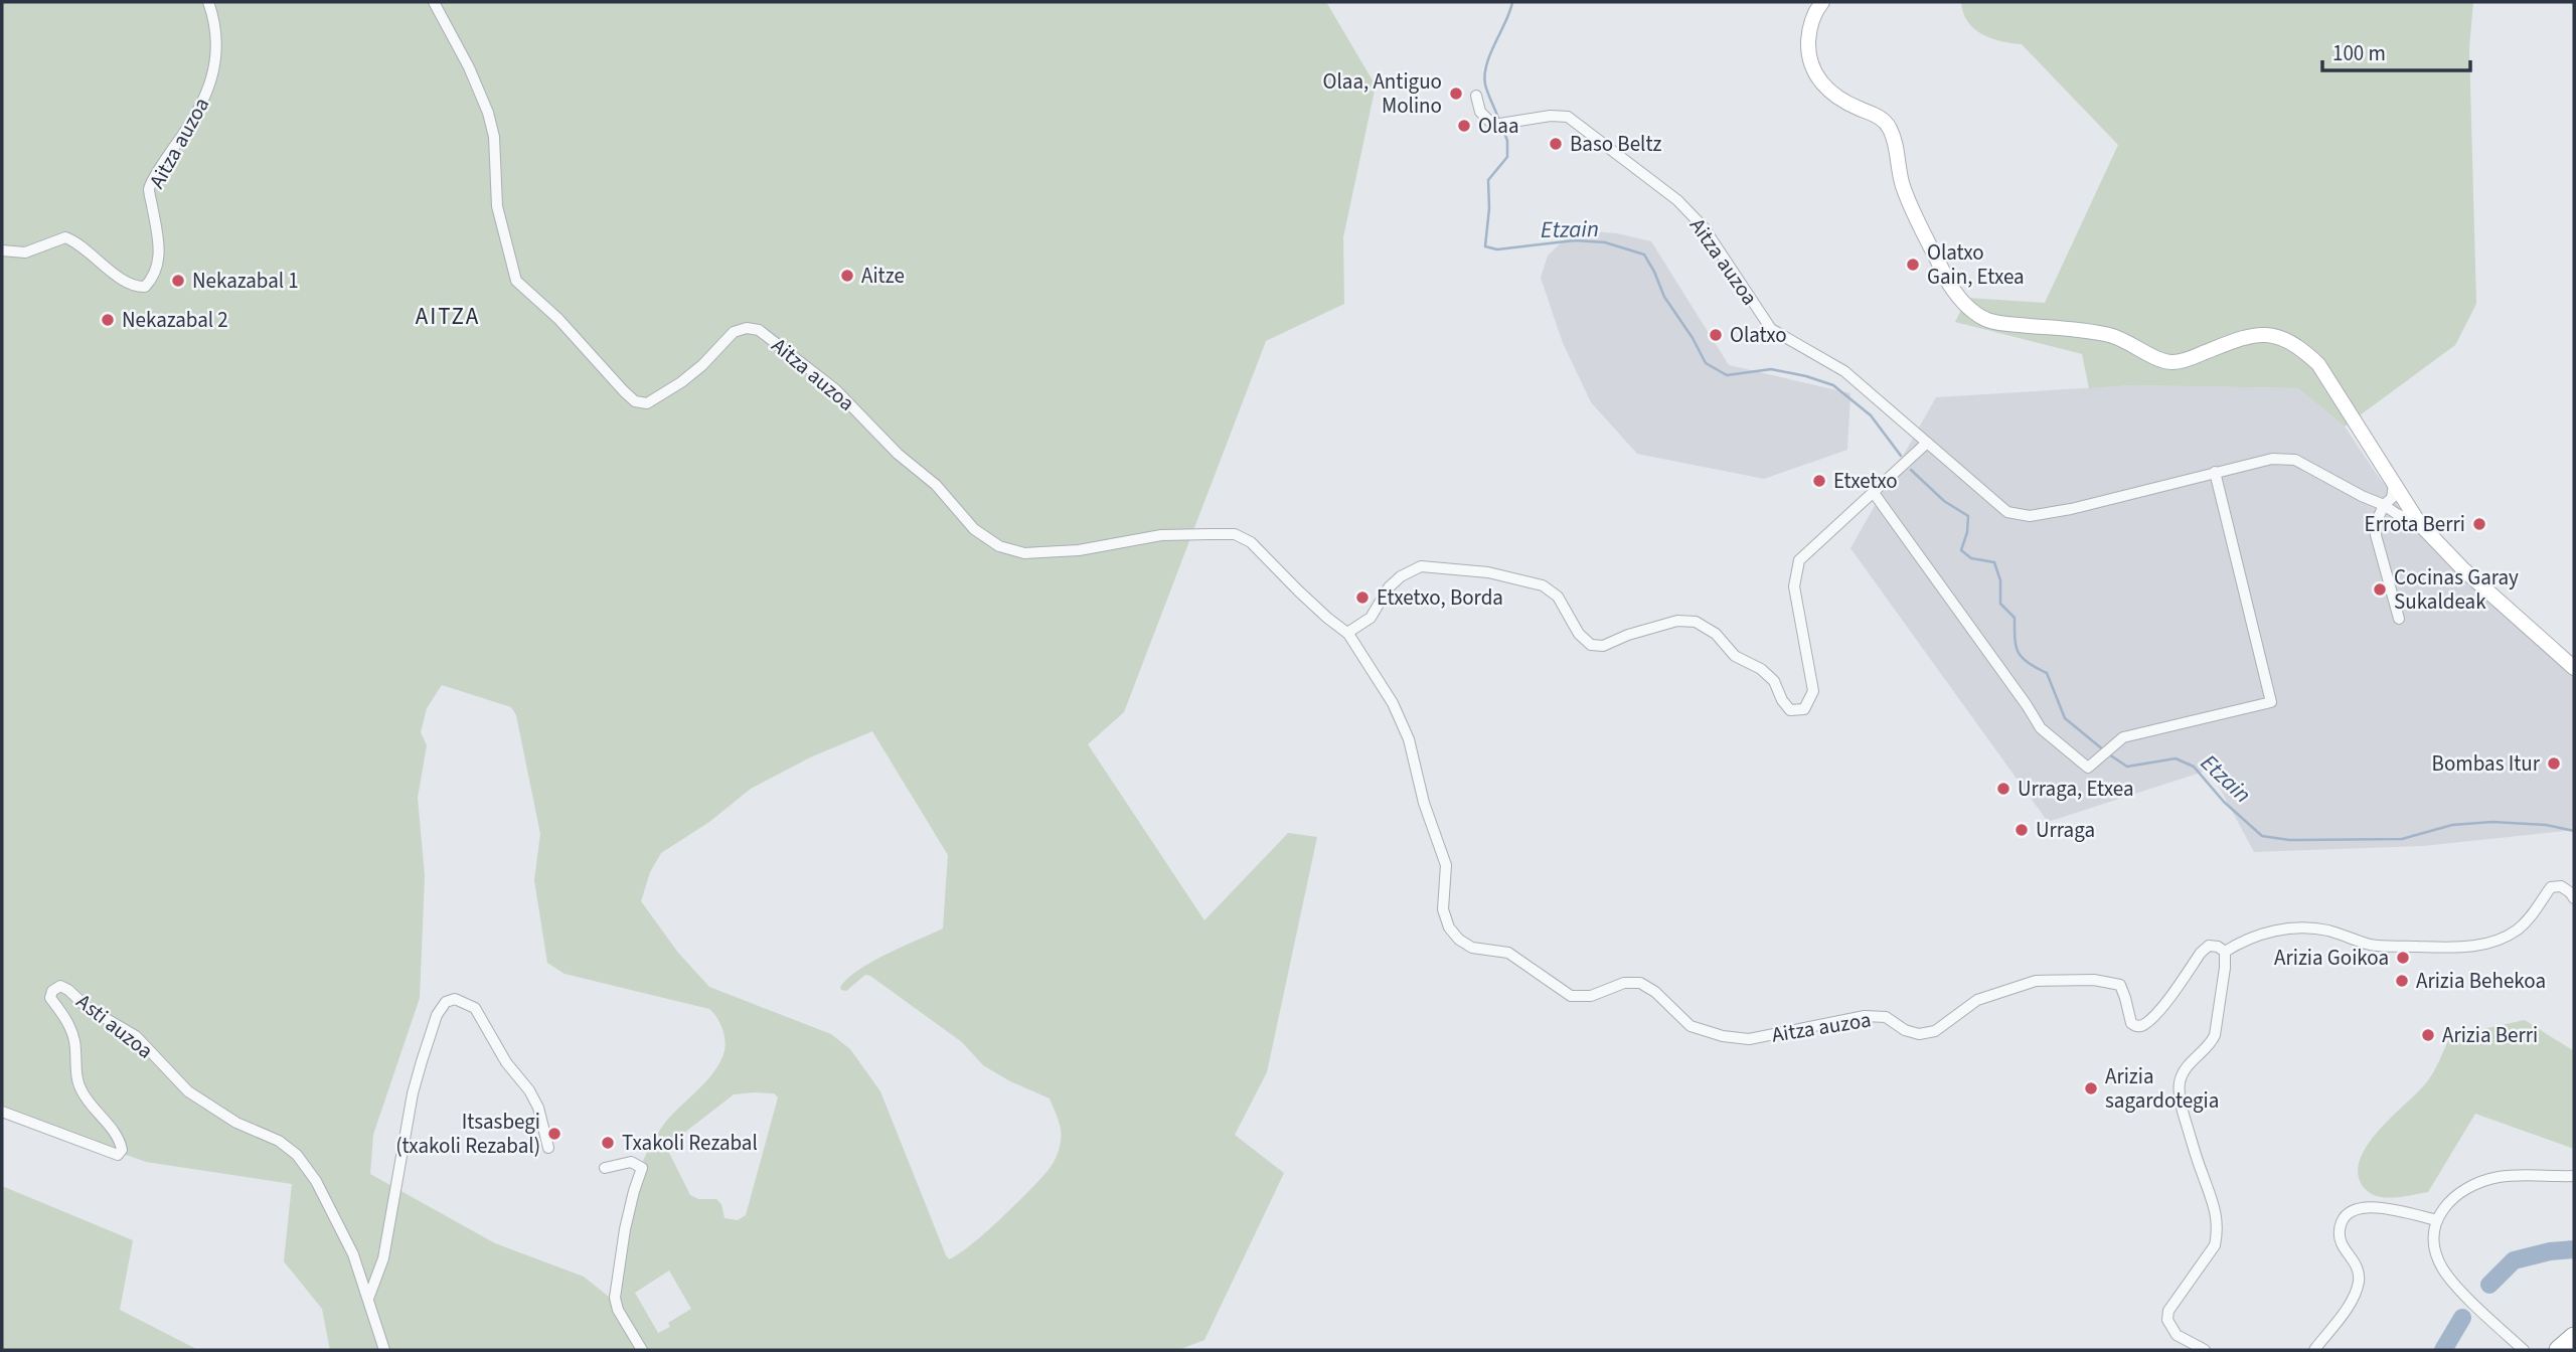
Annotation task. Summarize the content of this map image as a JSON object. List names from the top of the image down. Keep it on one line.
{"streets":{"street":["Aitza auzoa","Asti auzoa"]},"districts":["AITZA"],"water":["Etzain"],"places":["Olaa, Antiguo Molino","Olaa","Baso Beltz","Olatxo Gain, Etxea","Aitze","Nekazabal 1","Nekazabal 2","Olatxo","Etxetxo","Errota Berri","Cocinas Garay Sukaldeak","Etxetxo, Borda","Bombas Itur","Urraga, Etxea","Urraga","Arizia Goikoa","Arizia Behekoa","Arizia Berri","Arizia sagardotegia","Itsasbegi (txakoli Rezabal)","Txakoli Rezabal"],"scale_bar":"100 m"}
